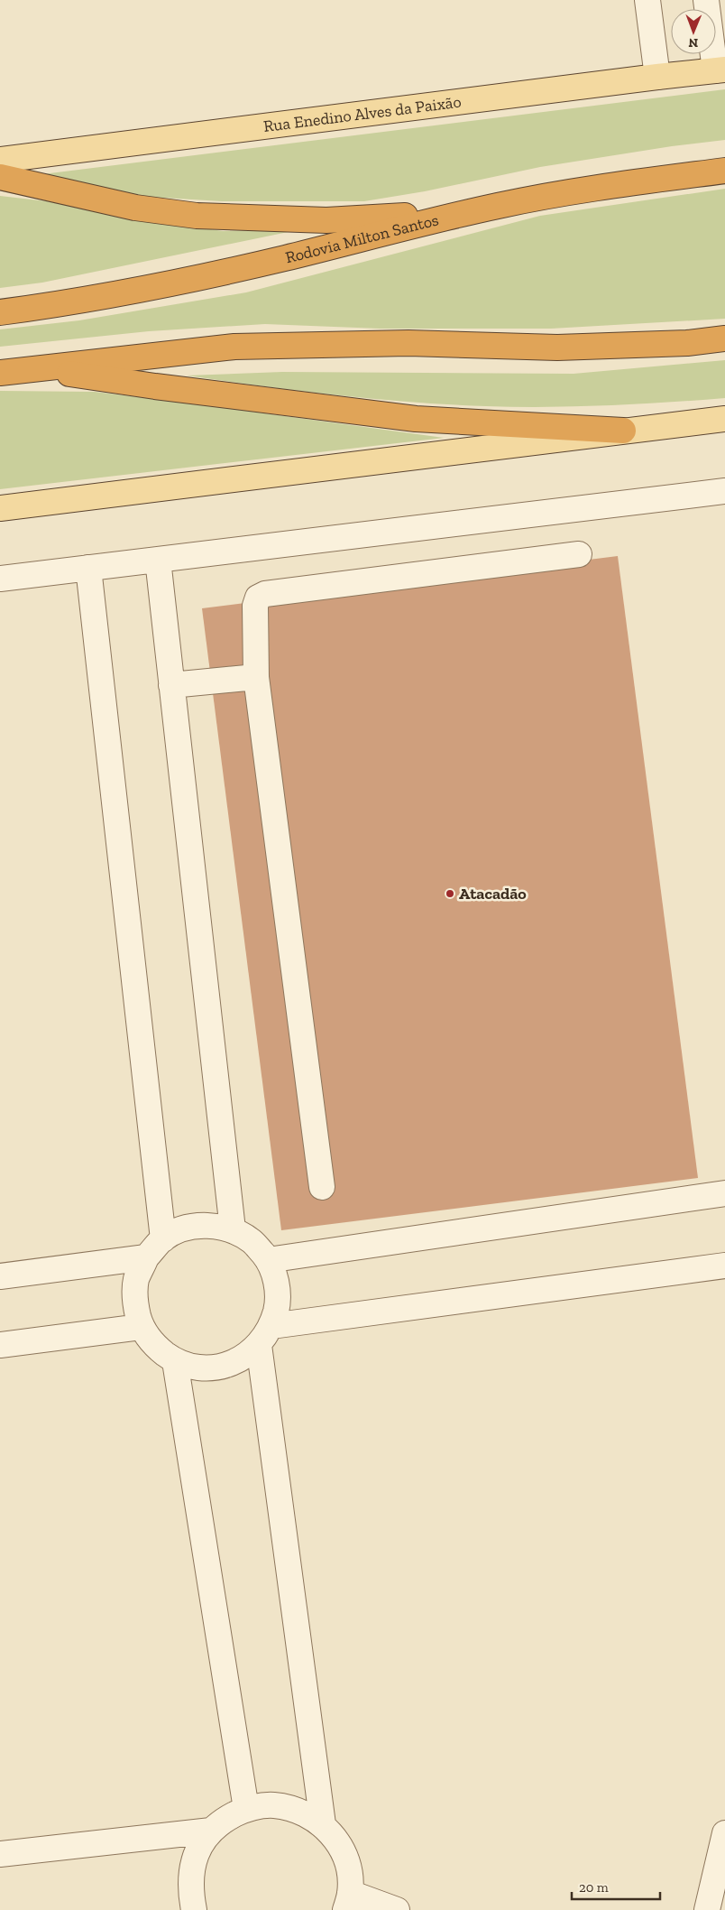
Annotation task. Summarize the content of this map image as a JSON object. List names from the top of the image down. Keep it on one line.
{"streets":{"highway":["Rodovia Milton Santos"],"main road":["Rua Enedino Alves da Paixão"]},"places":["Atacadão"],"scale_bar":"20 m","north":"bottom"}
